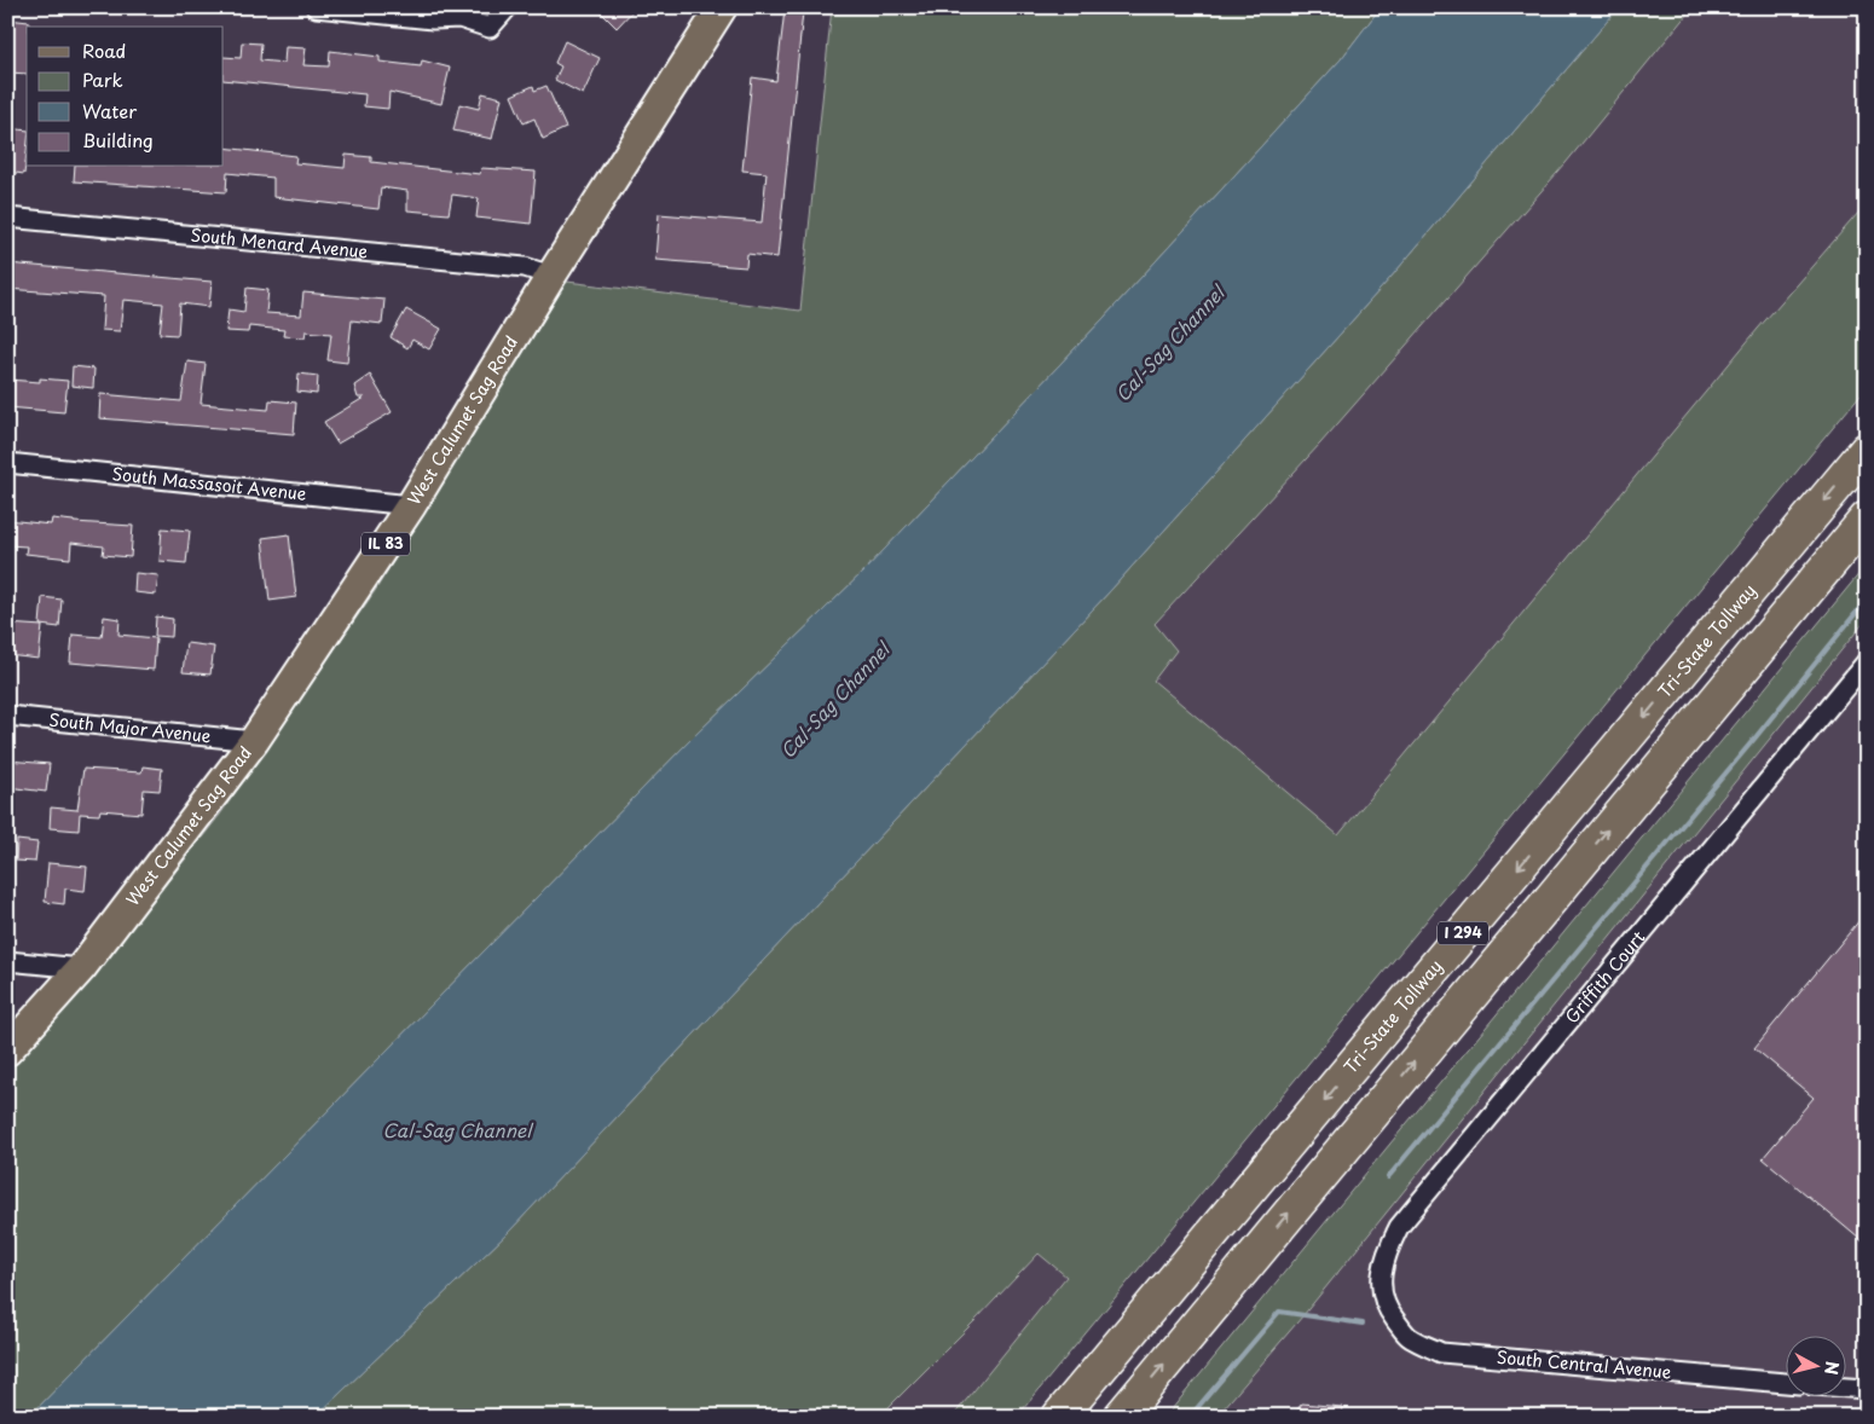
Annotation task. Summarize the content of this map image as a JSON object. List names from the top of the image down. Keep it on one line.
{"streets":{"highway":["Tri-State Tollway","I 294"],"main road":["West Calumet Sag Road","IL 83"],"street":["South Menard Avenue","South Massasoit Avenue","South Major Avenue","Griffith Court","South Central Avenue"]},"crossings":[["South Menard Avenue","West Calumet Sag Road"],["West Calumet Sag Road","South Massasoit Avenue"],["West Calumet Sag Road","South Major Avenue"],["Griffith Court","South Central Avenue"]],"water":["Cal-Sag Channel"],"legend":["Road","Park","Water","Building"],"north":"right"}
